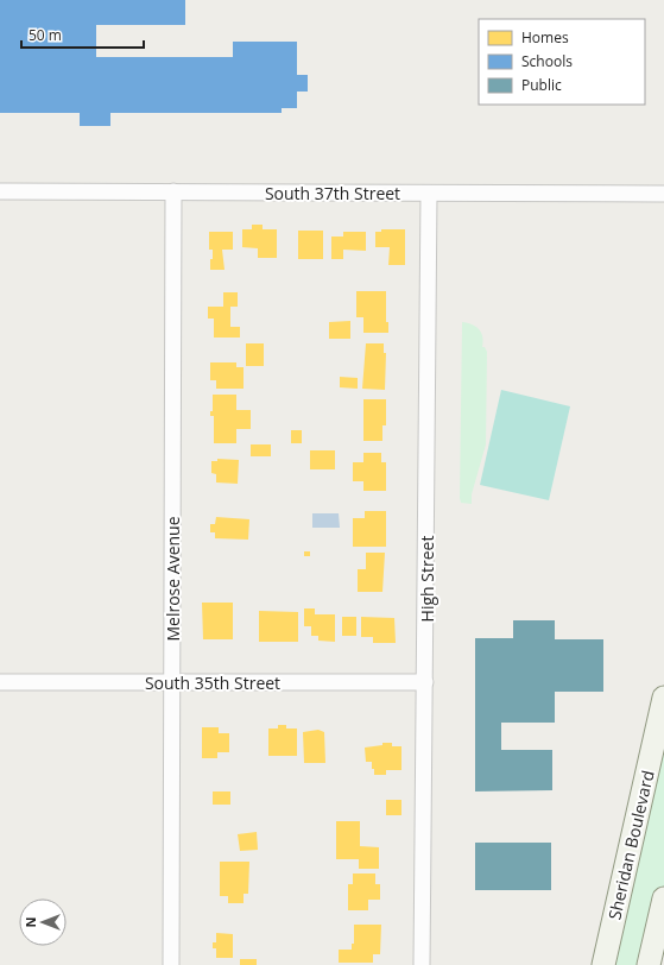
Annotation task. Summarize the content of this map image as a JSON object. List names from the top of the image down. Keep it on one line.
{"streets":{"main road":["Sheridan Boulevard"],"street":["South 37th Street","Melrose Avenue","High Street","South 35th Street"]},"crossings":[["South 37th Street","Melrose Avenue"],["South 37th Street","High Street"],["Melrose Avenue","South 35th Street"],["High Street","South 35th Street"]],"legend":["Homes","Schools","Public"],"scale_bar":"50 m","north":"left"}
